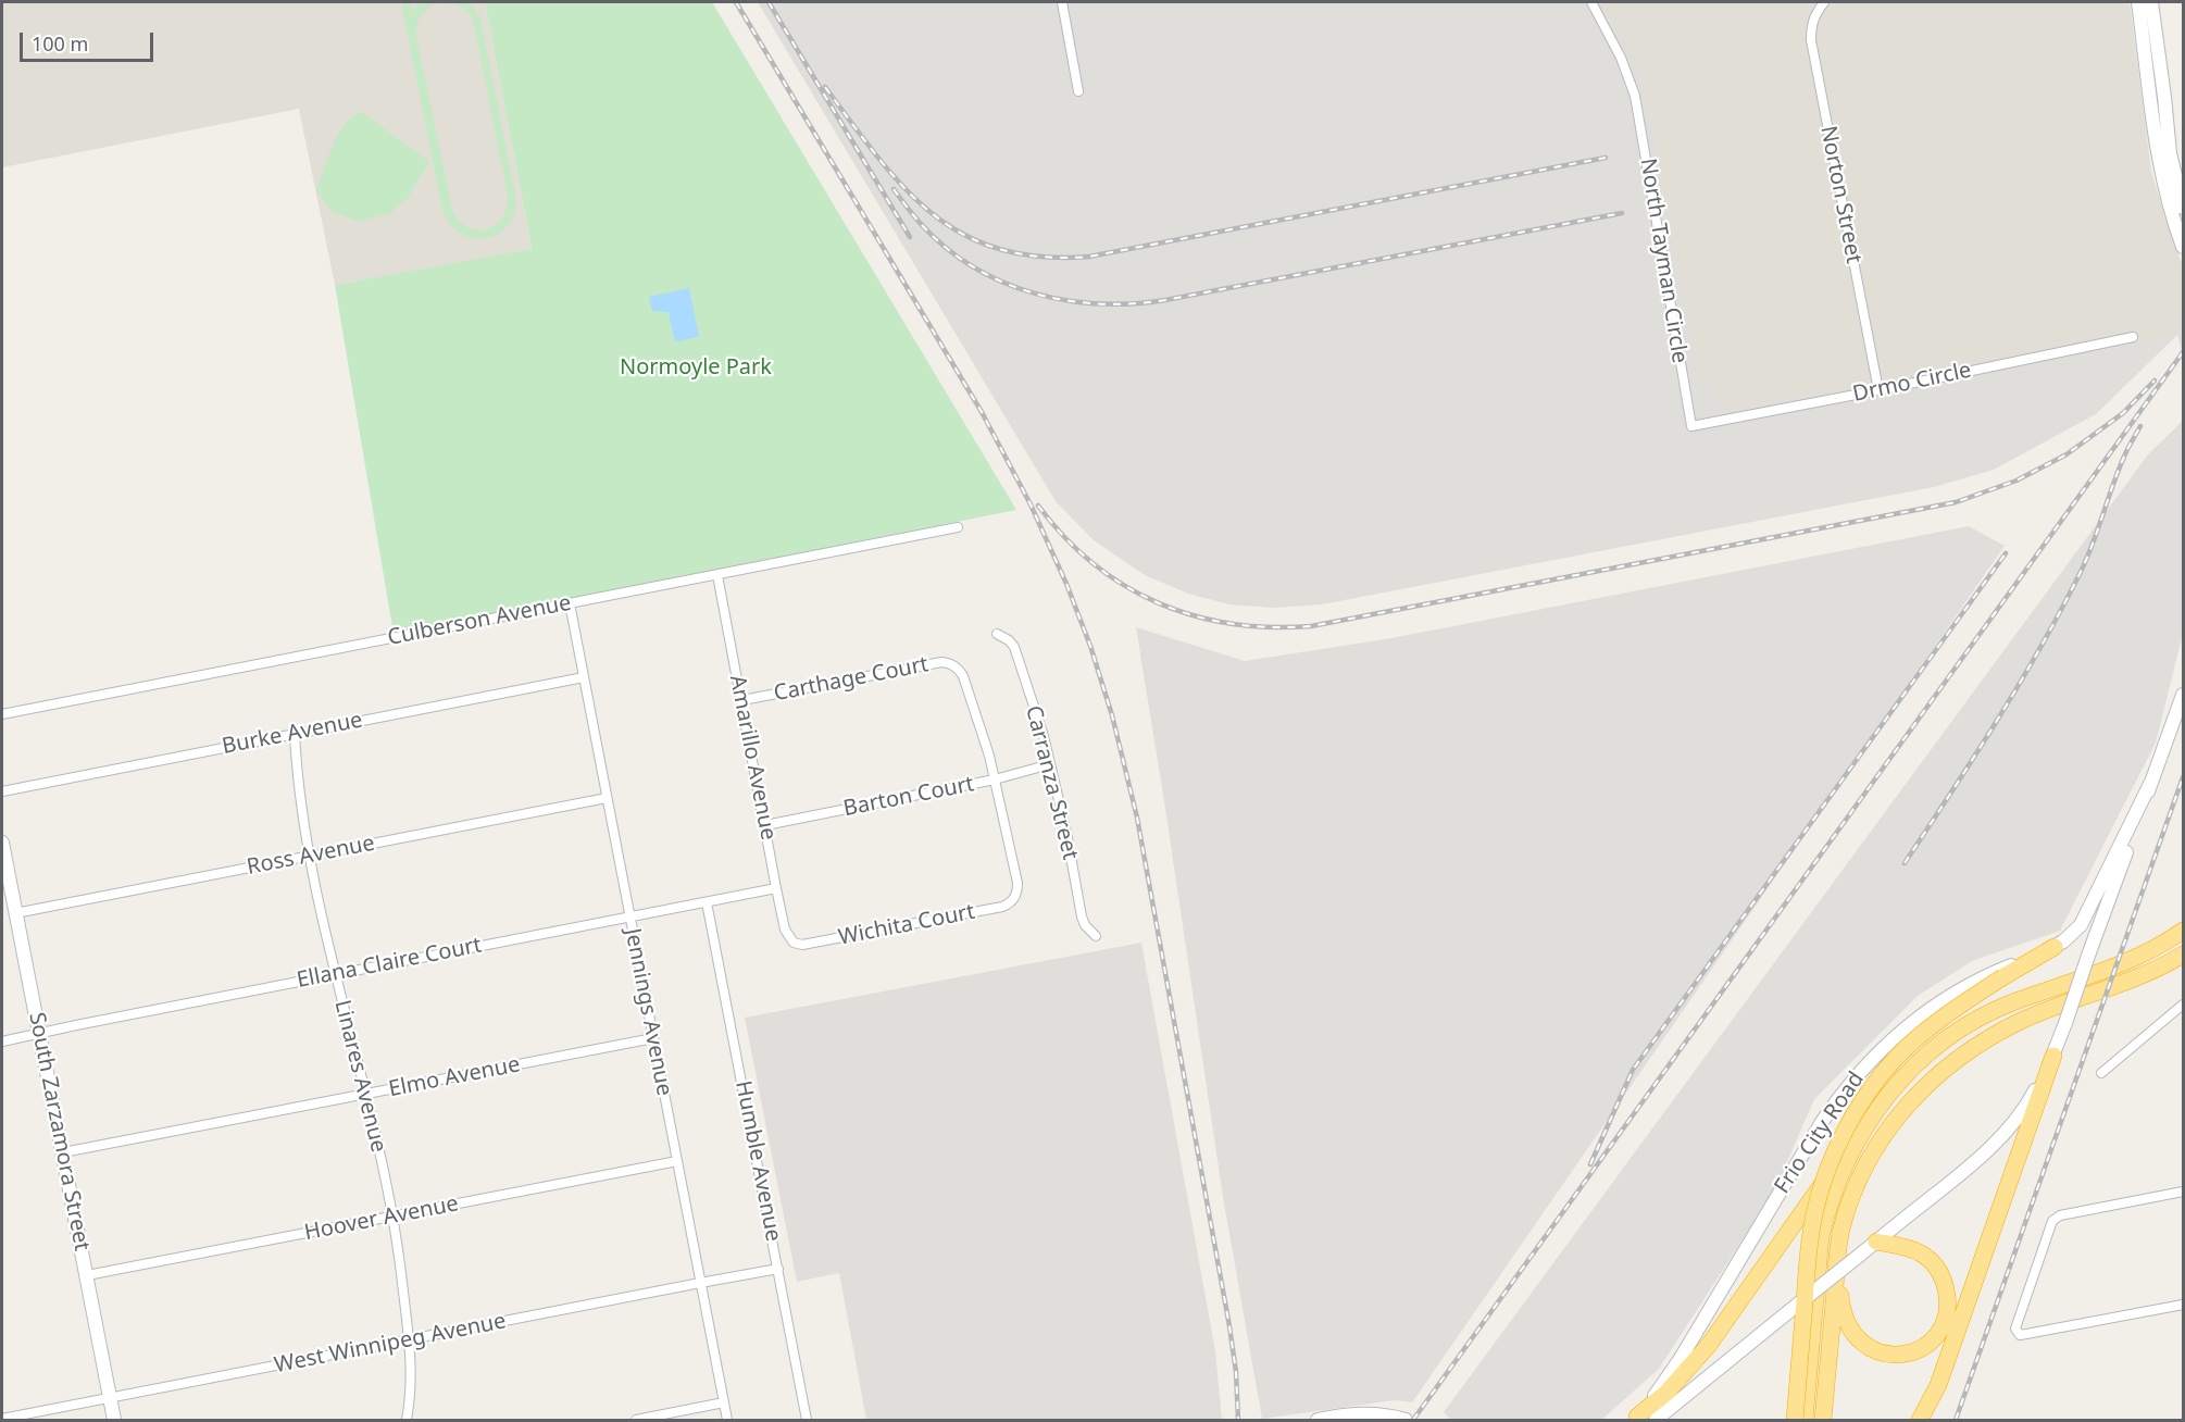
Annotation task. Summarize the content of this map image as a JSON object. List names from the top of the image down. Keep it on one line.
{"streets":{"main road":["South Zarzamora Street","Frio City Road"],"street":["Norton Street","North Tayman Circle","Drmo Circle","Culberson Avenue","Carthage Court","Burke Avenue","Amarillo Avenue","Carranza Street","Barton Court","Ross Avenue","Wichita Court","Ellana Claire Court","Jennings Avenue","Linares Avenue","Elmo Avenue","Humble Avenue","Hoover Avenue","West Winnipeg Avenue"]},"crossings":[["Norton Street","Drmo Circle"],["North Tayman Circle","Drmo Circle"],["Culberson Avenue","Amarillo Avenue"],["Culberson Avenue","Jennings Avenue"],["Carthage Court","Amarillo Avenue"],["Carthage Court","Barton Court"],["Carthage Court","Wichita Court"],["Burke Avenue","Jennings Avenue"],["Burke Avenue","Linares Avenue"],["Amarillo Avenue","Barton Court"],["Amarillo Avenue","Wichita Court"],["Amarillo Avenue","Ellana Claire Court"],["Carranza Street","Barton Court"],["Barton Court","Wichita Court"],["Ross Avenue","Jennings Avenue"],["Ross Avenue","Linares Avenue"],["Ross Avenue","South Zarzamora Street"],["Ellana Claire Court","Jennings Avenue"],["Ellana Claire Court","Linares Avenue"],["Ellana Claire Court","South Zarzamora Street"],["Ellana Claire Court","Humble Avenue"],["Jennings Avenue","Elmo Avenue"],["Jennings Avenue","Hoover Avenue"],["Jennings Avenue","West Winnipeg Avenue"],["Linares Avenue","Elmo Avenue"],["Linares Avenue","Hoover Avenue"],["Linares Avenue","West Winnipeg Avenue"],["Elmo Avenue","South Zarzamora Street"],["South Zarzamora Street","Hoover Avenue"],["South Zarzamora Street","West Winnipeg Avenue"],["Humble Avenue","West Winnipeg Avenue"]],"parks":["Normoyle Park"],"scale_bar":"100 m"}
